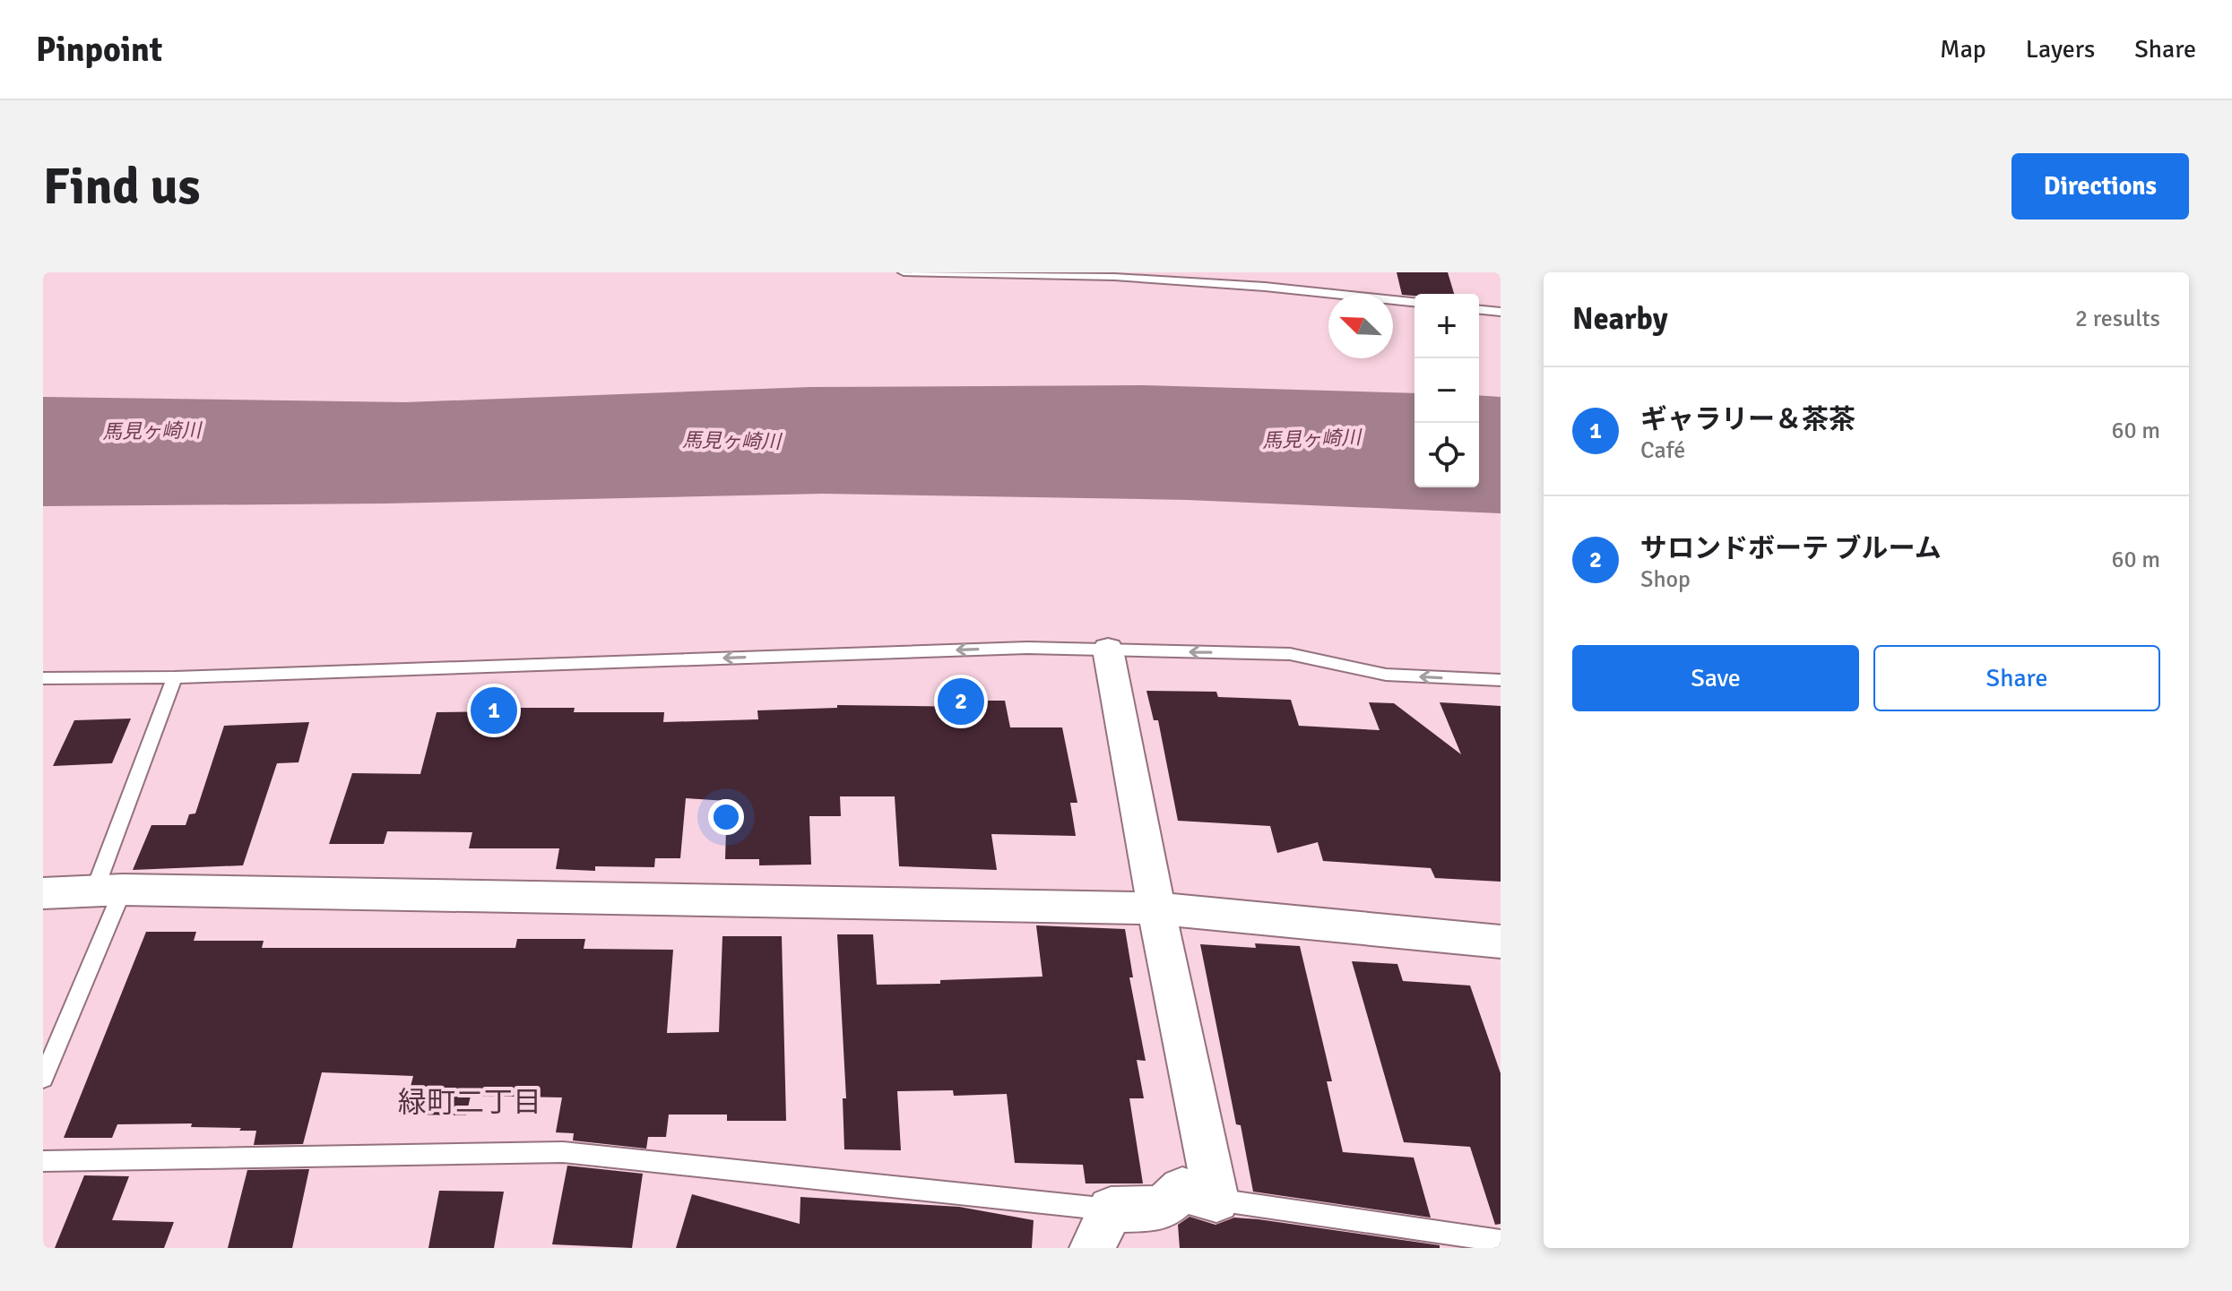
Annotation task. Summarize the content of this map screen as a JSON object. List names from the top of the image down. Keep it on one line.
{"districts":["緑町二丁目"],"water":["馬見ヶ崎川"],"north":"top left","page":{"header":"Pinpoint","nav":["Map","Layers","Share"],"buttons":["Directions",["Save","Share"]],"title":"Find us","heading":["Nearby","2 results"],"map_buttons":["+","−"],"list":[{"mark":"1","name":"ギャラリー＆茶茶","note":"Café","value":"60 m"},{"mark":"2","name":"サロンドボーテ ブルーム","note":"Shop","value":"60 m"}],"pins":["2","1"]}}
